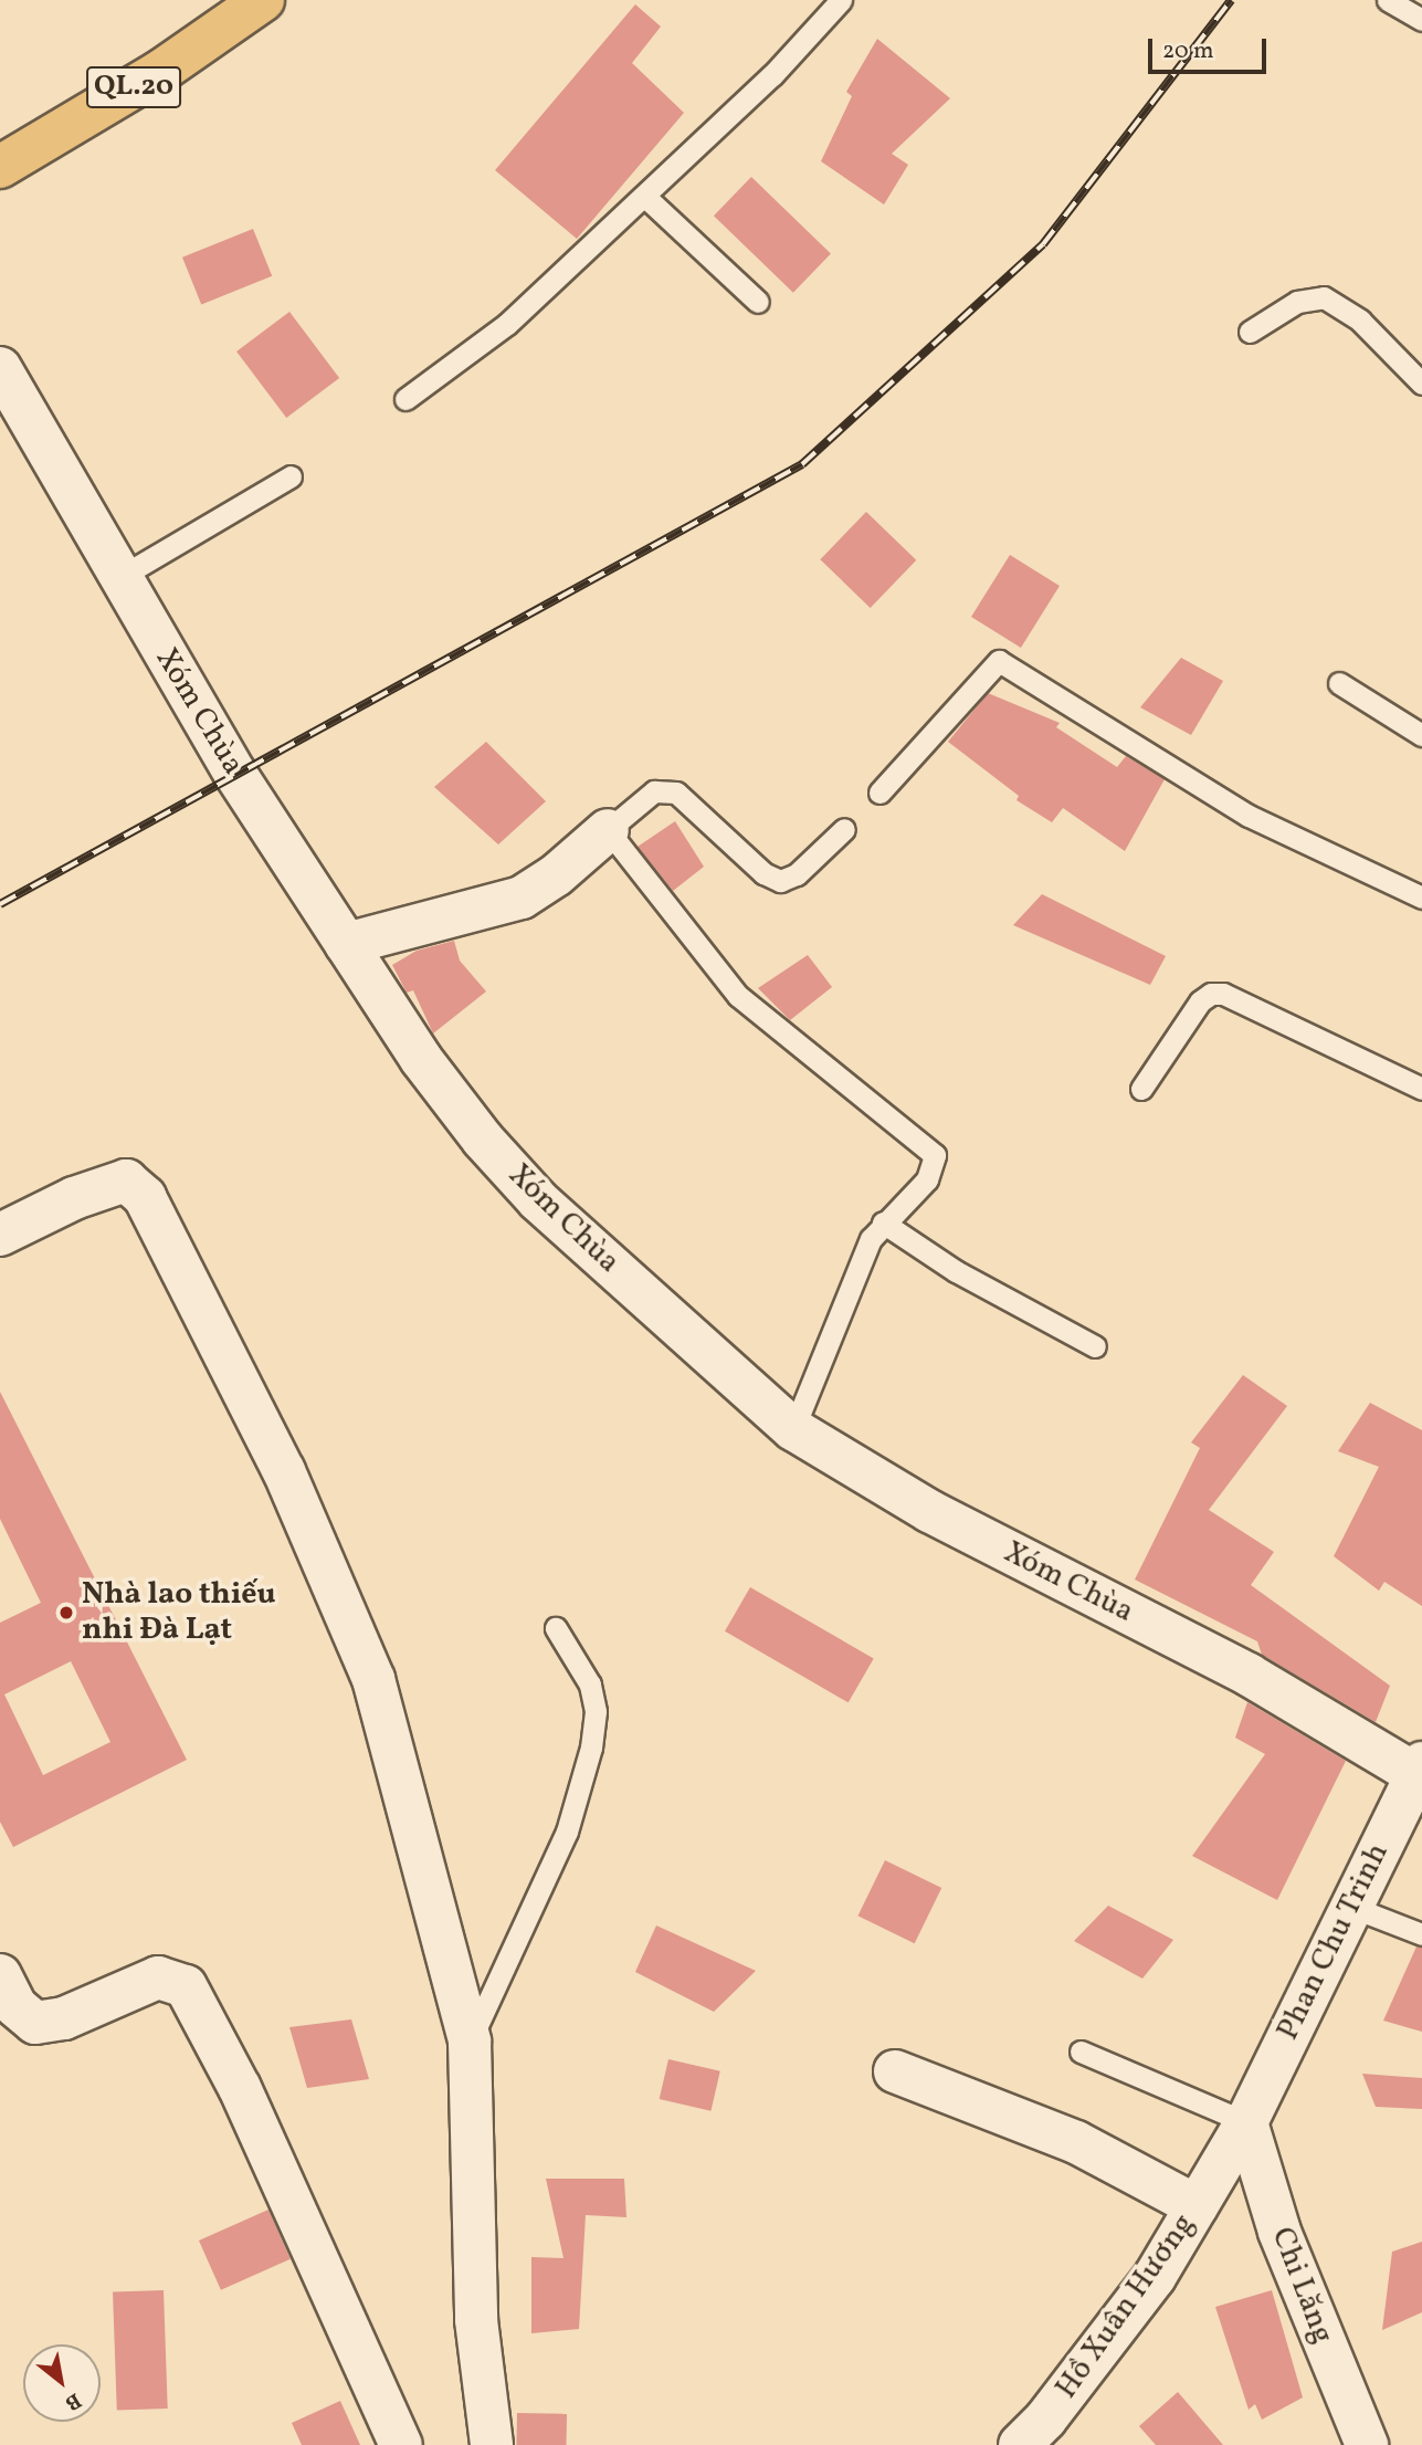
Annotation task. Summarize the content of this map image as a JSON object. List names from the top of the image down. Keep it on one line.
{"streets":{"highway":["QL.20"],"street":["Xóm Chùa","Phan Chu Trinh","Chi Lăng","Hồ Xuân Hương"]},"crossings":[["Xóm Chùa","Phan Chu Trinh"],["Phan Chu Trinh","Chi Lăng"],["Phan Chu Trinh","Hồ Xuân Hương"],["Chi Lăng","Hồ Xuân Hương"]],"places":["Nhà lao thiếu nhi Đà Lạt"],"scale_bar":"20 m","north":"bottom right"}
